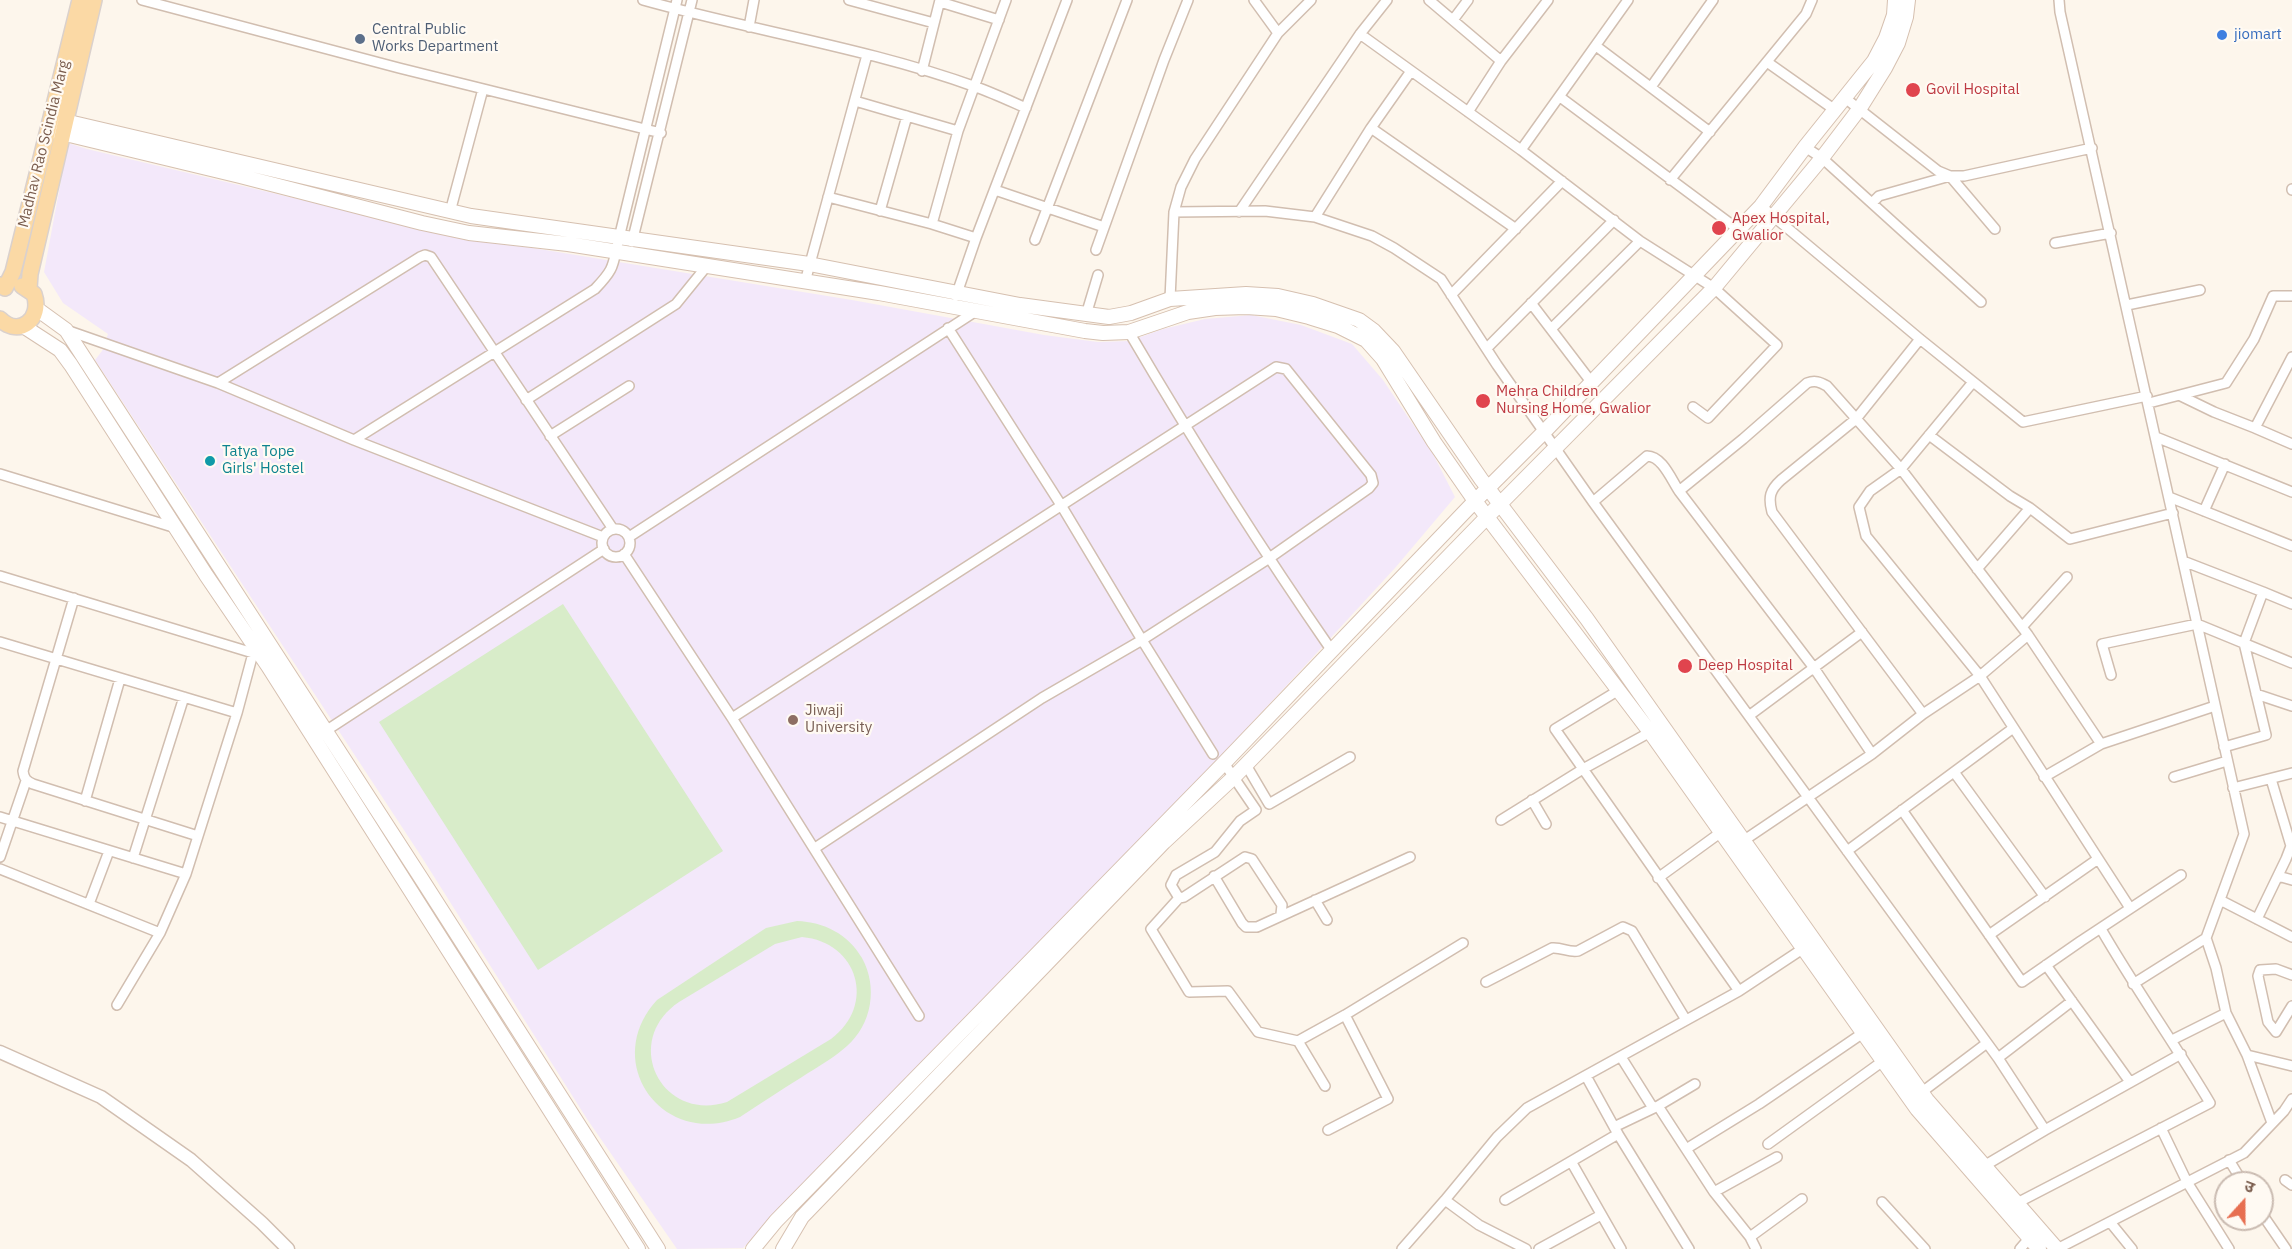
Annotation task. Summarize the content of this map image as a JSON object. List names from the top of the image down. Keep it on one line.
{"streets":{"main road":["Madhav Rao Scindia Marg"]},"places":["jiomart","Central Public Works Department","Govil Hospital","Apex Hospital, Gwalior","Mehra Children Nursing Home, Gwalior","Tatya Tope Girls' Hostel","Deep Hospital","Jiwaji University"],"north":"top"}
